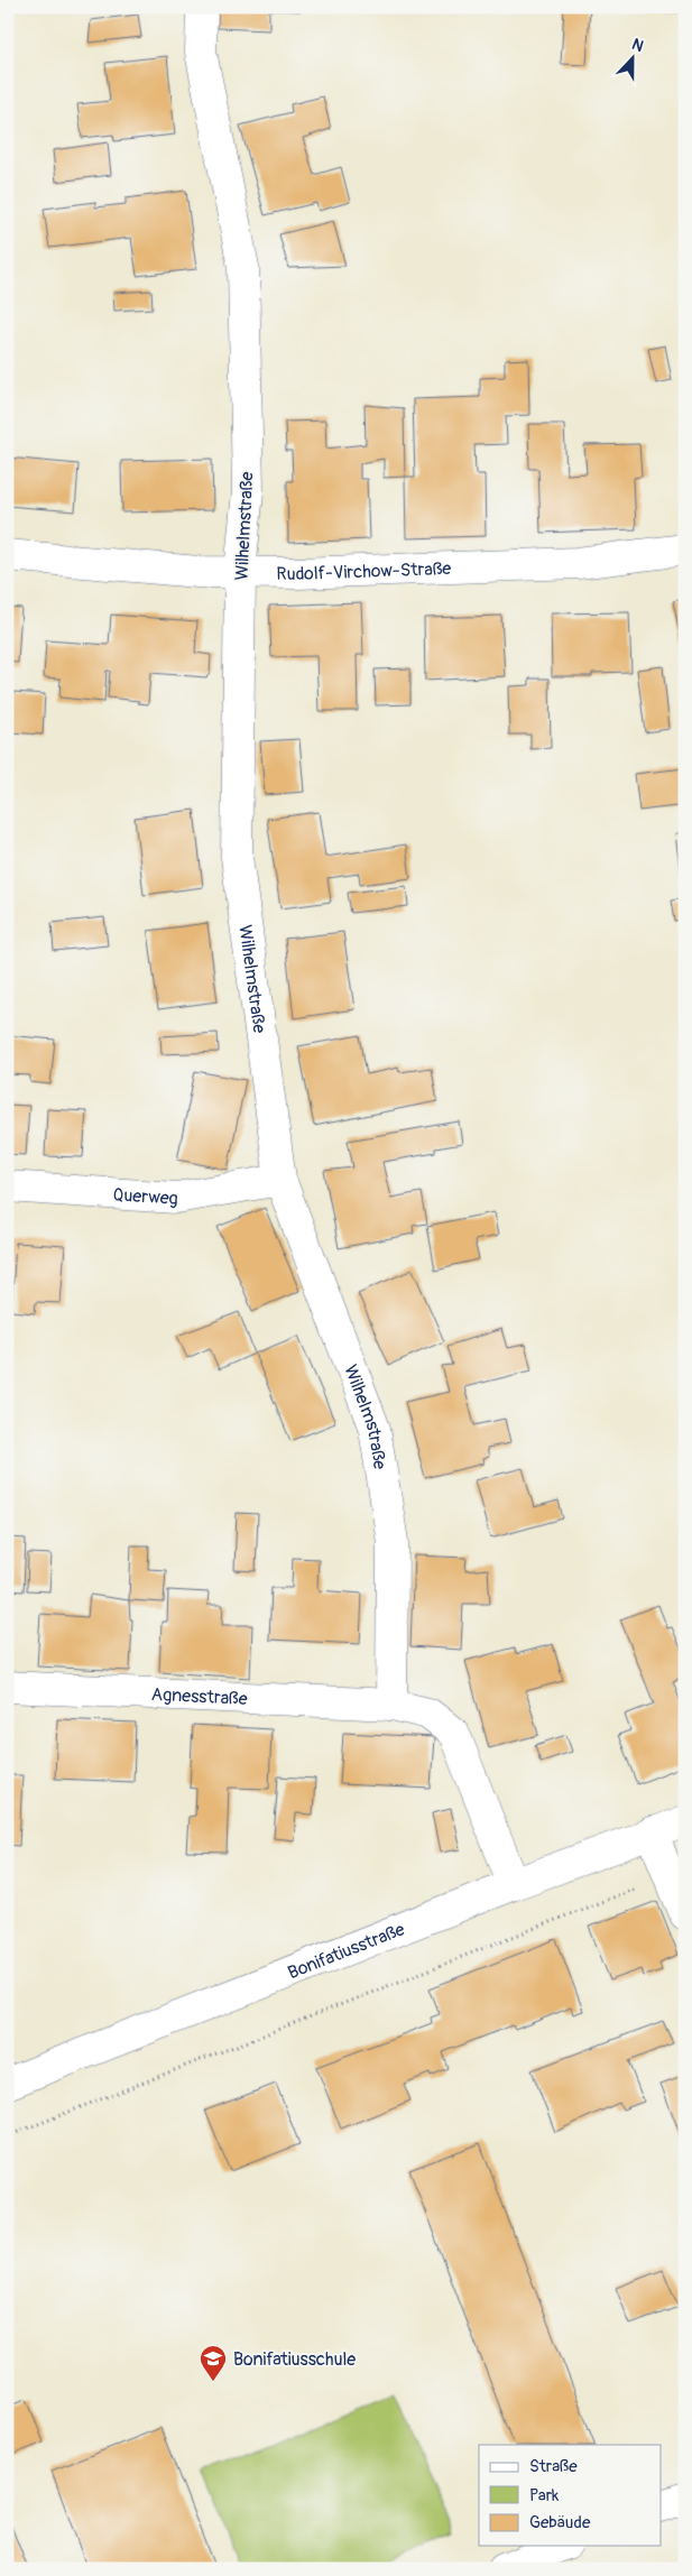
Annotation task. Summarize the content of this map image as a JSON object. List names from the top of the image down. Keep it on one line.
{"streets":{"street":["Wilhelmstraße","Rudolf-Virchow-Straße","Querweg","Agnesstraße","Bonifatiusstraße"]},"crossings":[["Wilhelmstraße","Rudolf-Virchow-Straße"],["Wilhelmstraße","Querweg"],["Wilhelmstraße","Agnesstraße"]],"places":{"school or university":["Bonifatiusschule"]},"legend":["Straße","Park","Gebäude"],"north":"top"}
